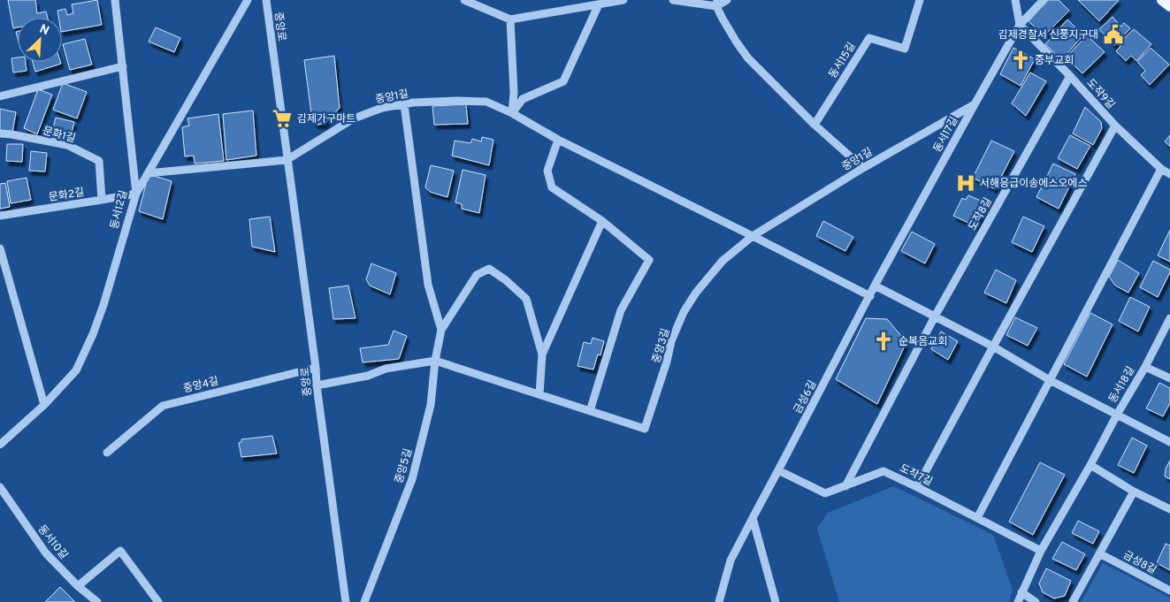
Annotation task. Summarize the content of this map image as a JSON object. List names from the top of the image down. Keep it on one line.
{"streets":{"street":["중앙로","동서15길","도작9길","중앙1길","문화1길","동서17길","문화2길","동서12길","도작8길","중앙3길","중앙4길","동서18길","금성6길","중앙5길","도작7길","동서10길","금성8길"]},"crossings":[["중앙로","중앙1길"],["중앙로","중앙3길"],["중앙로","중앙4길"],["도작9길","동서17길"],["도작9길","도작8길"],["중앙1길","동서17길"],["중앙1길","중앙3길"],["중앙1길","금성6길"],["중앙1길","중앙5길"],["문화1길","문화2길"],["동서17길","금성6길"],["문화2길","동서12길"],["도작8길","도작7길"],["중앙3길","중앙5길"],["금성6길","도작7길"]],"places":{"public building":["김제경찰서 신풍지구대"],"church":["중부교회","순복음교회"],"supermarket":["김제가구마트"],"hospital":["서해응급이송에스오에스"]},"north":"top right"}
